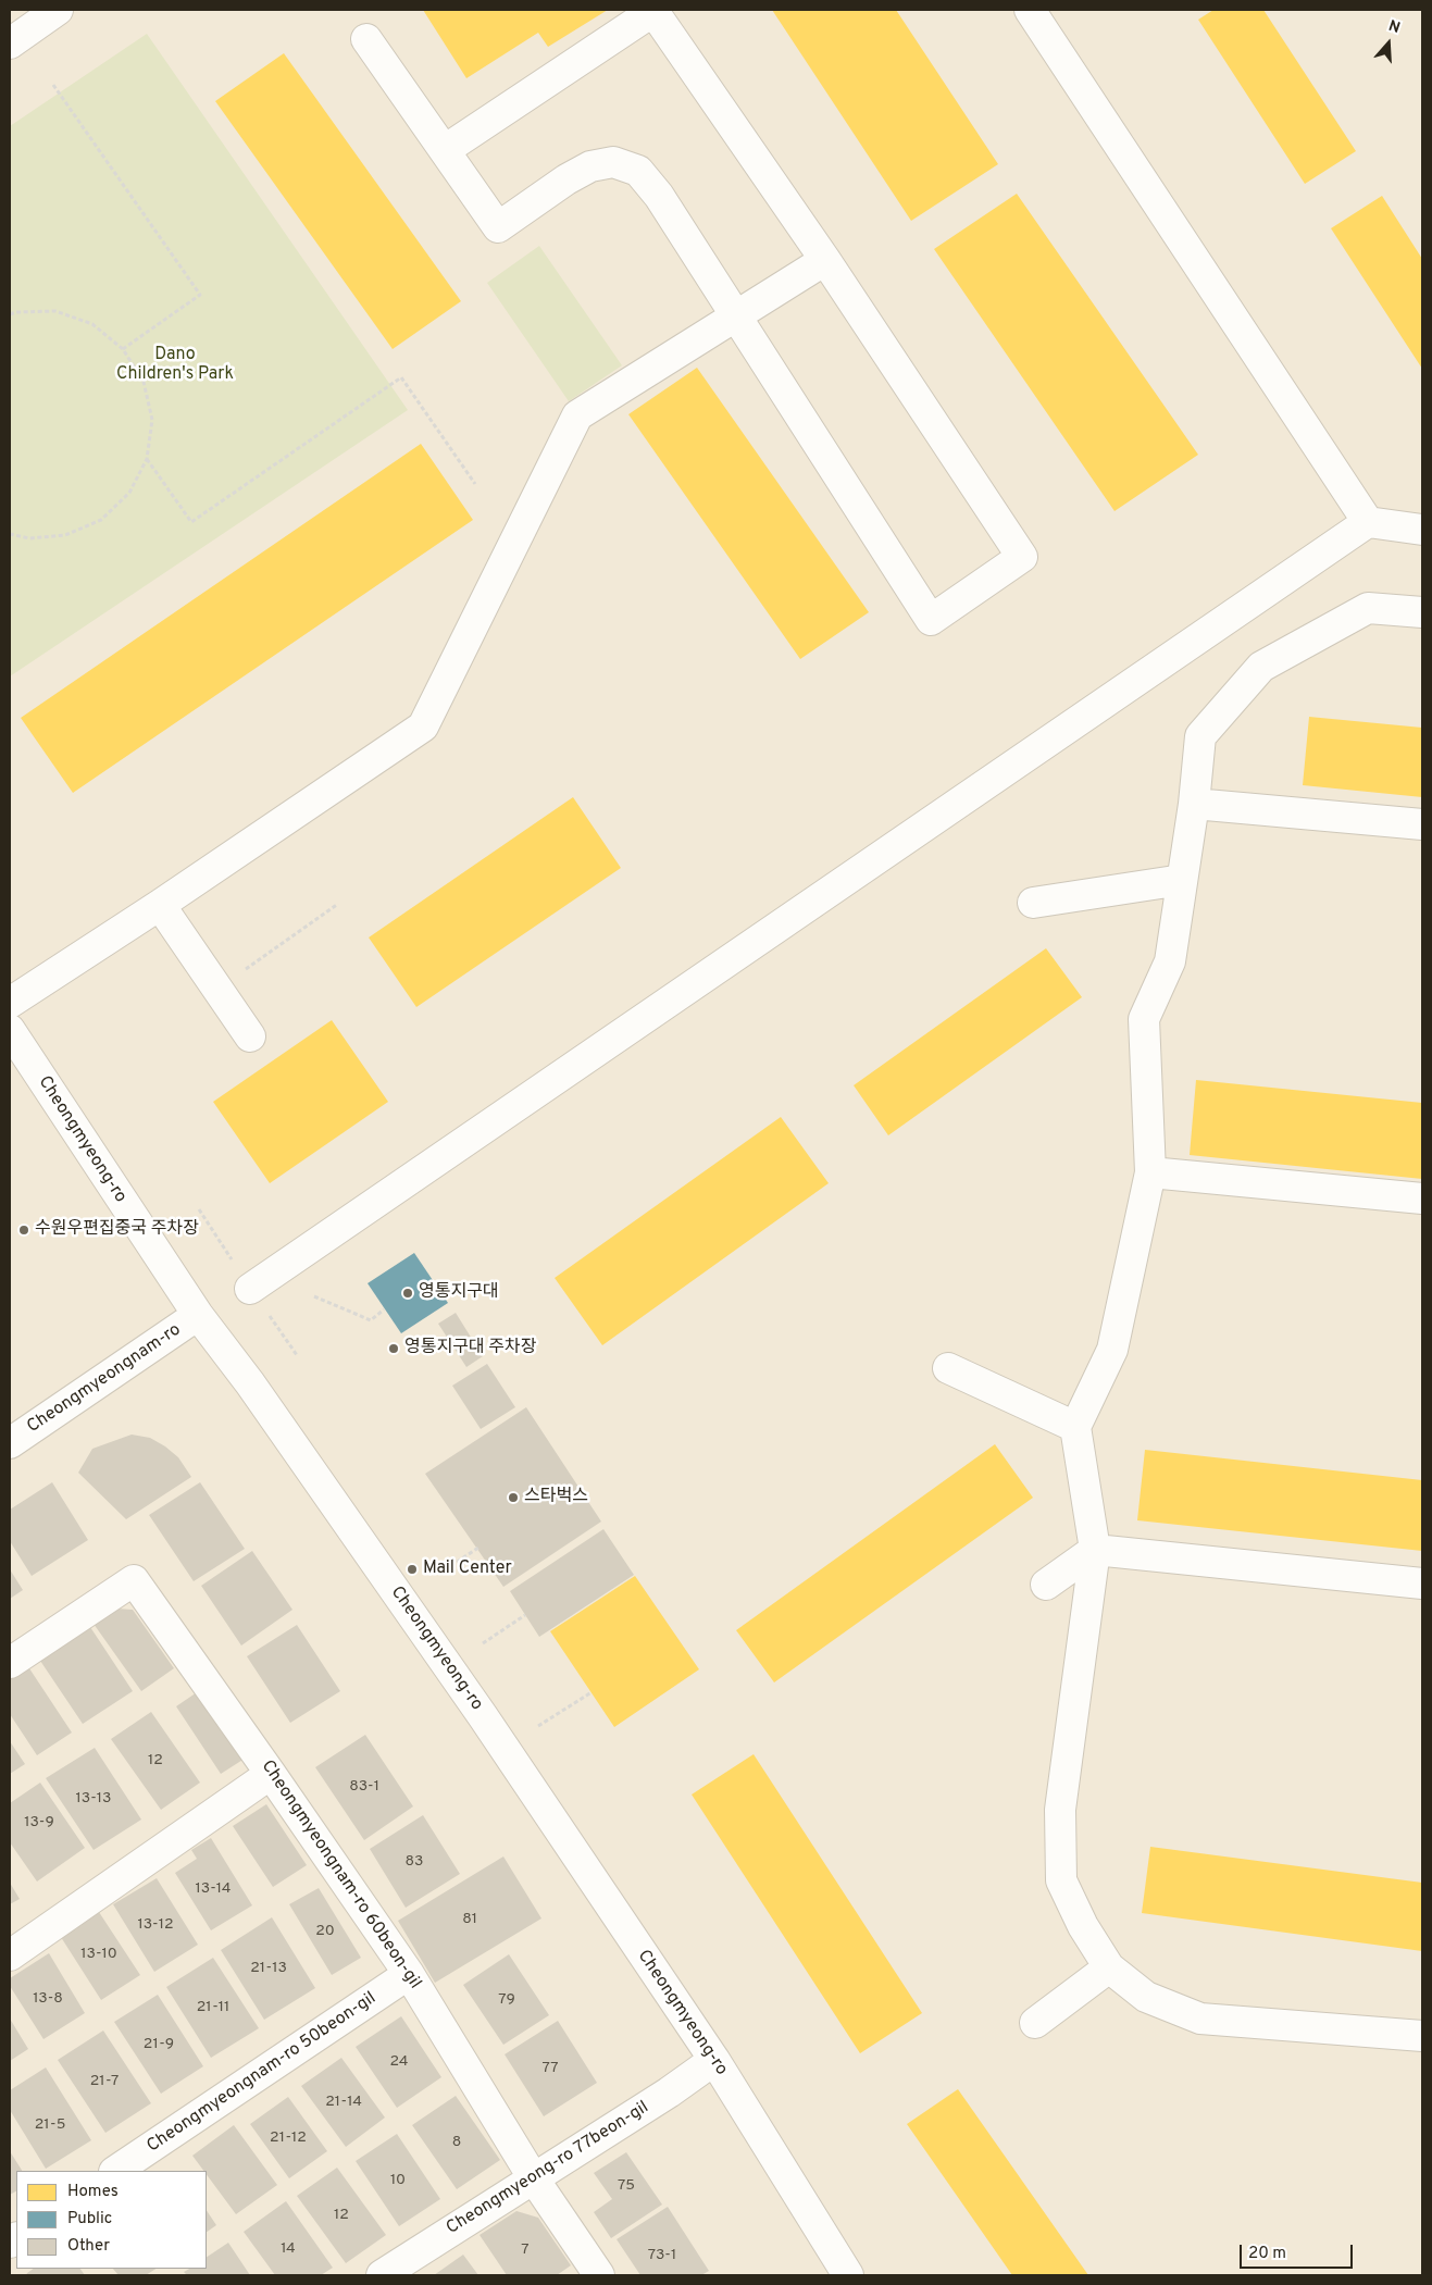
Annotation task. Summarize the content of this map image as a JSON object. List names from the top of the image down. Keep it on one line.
{"streets":{"street":["Cheongmyeong-ro","Cheongmyeongnam-ro","Cheongmyeongnam-ro 60beon-gil","Cheongmyeongnam-ro 50beon-gil","Cheongmyeong-ro 77beon-gil"]},"crossings":[["Cheongmyeong-ro","Cheongmyeongnam-ro"],["Cheongmyeong-ro","Cheongmyeong-ro 77beon-gil"],["Cheongmyeongnam-ro 60beon-gil","Cheongmyeongnam-ro 50beon-gil"],["Cheongmyeongnam-ro 60beon-gil","Cheongmyeong-ro 77beon-gil"]],"parks":["Dano Children's Park"],"places":["수원우편집중국 주차장","영통지구대","영통지구대 주차장","스타벅스","Mail Center"],"house_numbers":["12","83-1","13-13","13-9","83","13-14","81","13-12","20","13-10","21-13","13-8","79","21-11","21-9","24","77","21-7","21-14","21-5","21-12","8","10","75","12","14","7","73-1"],"legend":["Homes","Public","Other"],"scale_bar":"20 m","north":"top"}
